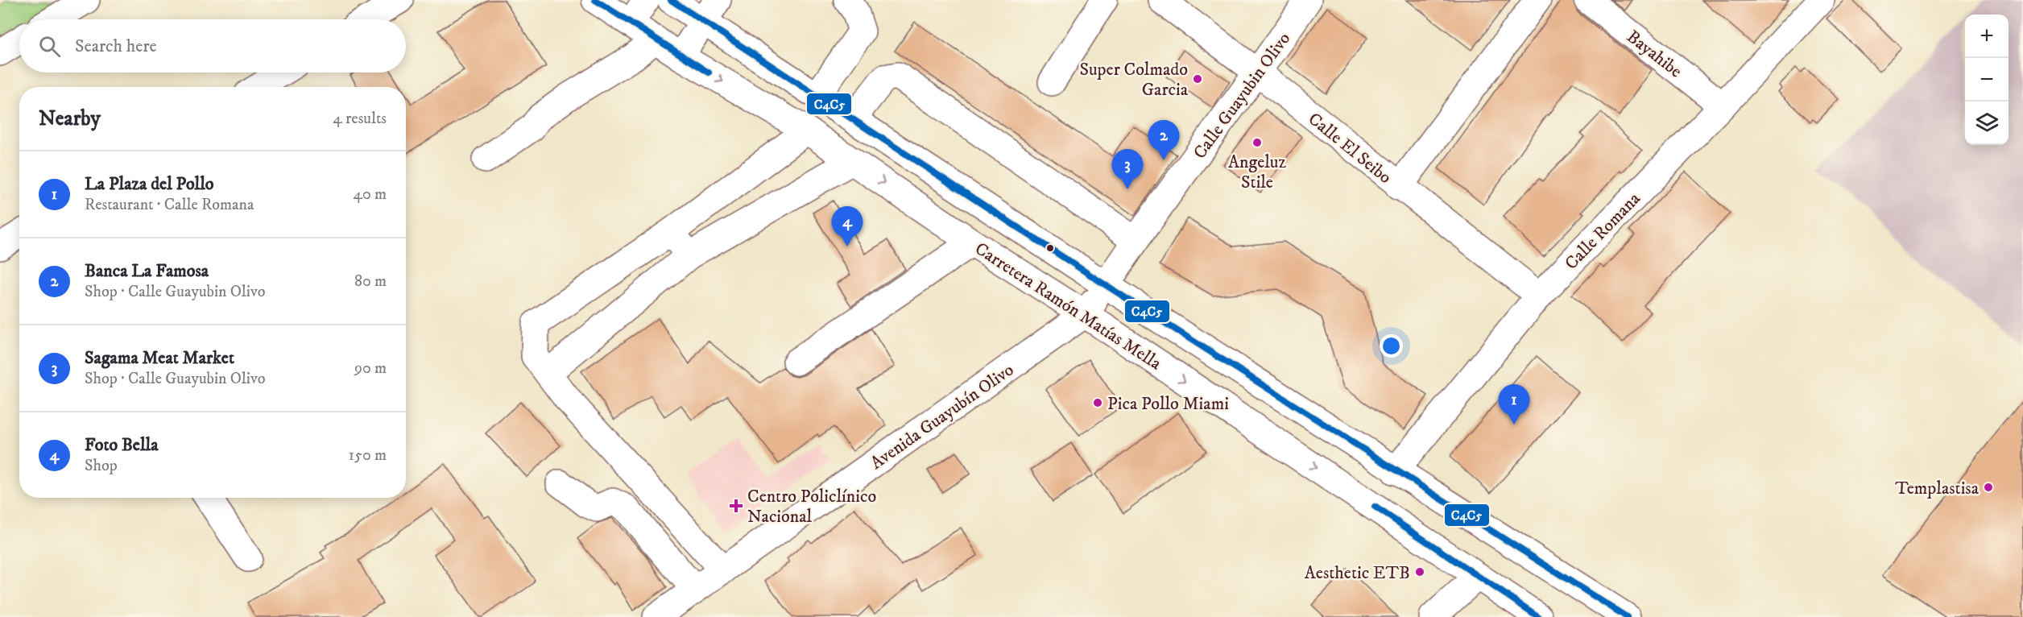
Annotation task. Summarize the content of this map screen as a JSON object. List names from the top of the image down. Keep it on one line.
{"streets":{"street":["Bayahibe","Calle Guayubin Olivo","Calle El Seibo","Calle Romana","Carretera Ramón Matías Mella","Avenida Guayubín Olivo"]},"crossings":[["Bayahibe","Calle Romana"],["Calle Guayubin Olivo","Calle El Seibo"],["Calle Guayubin Olivo","Carretera Ramón Matías Mella"],["Calle Guayubin Olivo","Avenida Guayubín Olivo"],["Calle El Seibo","Calle Romana"],["Calle Romana","Carretera Ramón Matías Mella"],["Carretera Ramón Matías Mella","Avenida Guayubín Olivo"]],"places":{"other":["Super Colmado Garcia","Angeluz Stile","Pica Pollo Miami","Templastisa","Aesthetic ETB"],"health":["Centro Policlínico Nacional"]},"lines":["transit line C4C5"],"page":{"map_buttons":["+","−"],"search":"Search here","heading":["Nearby","4 results"],"pins":["2","3","4","1"],"list":[{"mark":"1","name":"La Plaza del Pollo","note":"Restaurant · Calle Romana","value":"40 m"},{"mark":"2","name":"Banca La Famosa","note":"Shop · Calle Guayubin Olivo","value":"80 m"},{"mark":"3","name":"Sagama Meat Market","note":"Shop · Calle Guayubin Olivo","value":"90 m"},{"mark":"4","name":"Foto Bella","note":"Shop","value":"150 m"}]}}
